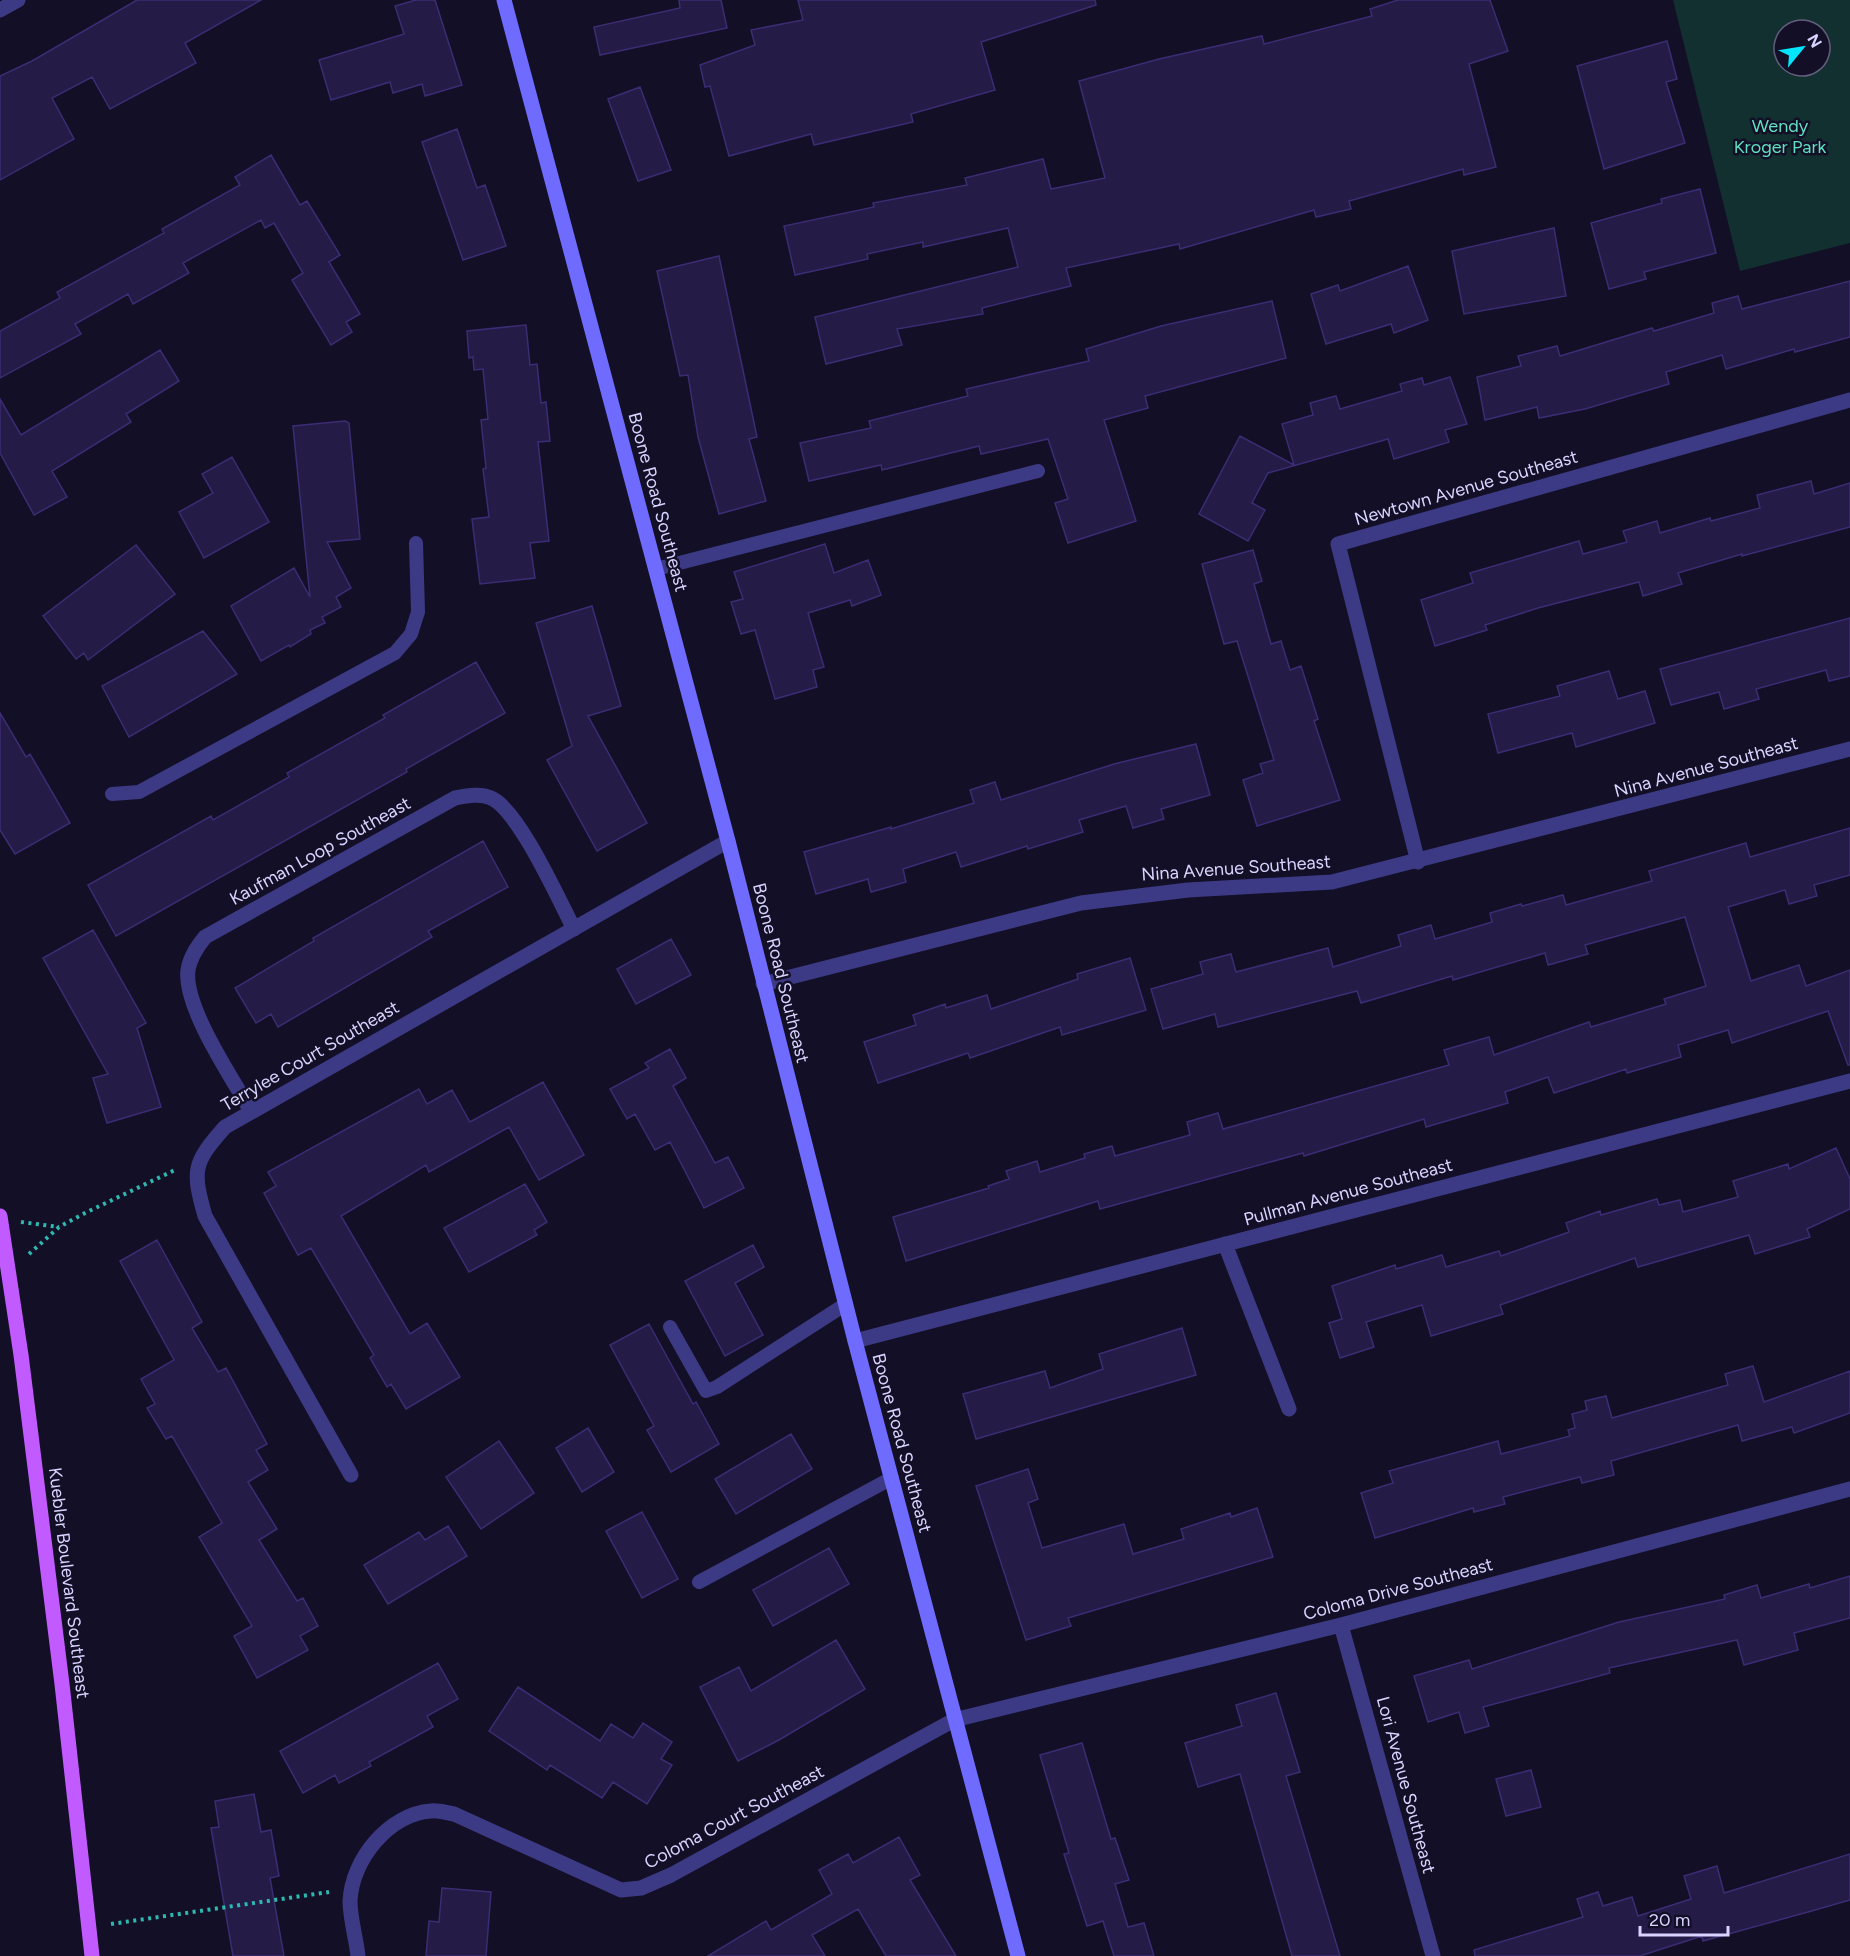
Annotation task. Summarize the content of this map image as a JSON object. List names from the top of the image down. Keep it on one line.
{"streets":{"main road":["Kuebler Boulevard Southeast"],"street":["Newtown Avenue Southeast","Boone Road Southeast","Nina Avenue Southeast","Kaufman Loop Southeast","Terrylee Court Southeast","Pullman Avenue Southeast","Coloma Drive Southeast","Lori Avenue Southeast","Coloma Court Southeast"]},"crossings":[["Newtown Avenue Southeast","Nina Avenue Southeast"],["Boone Road Southeast","Nina Avenue Southeast"],["Boone Road Southeast","Terrylee Court Southeast"],["Boone Road Southeast","Pullman Avenue Southeast"],["Boone Road Southeast","Coloma Drive Southeast"],["Boone Road Southeast","Coloma Court Southeast"],["Kaufman Loop Southeast","Terrylee Court Southeast"],["Coloma Drive Southeast","Lori Avenue Southeast"],["Coloma Drive Southeast","Coloma Court Southeast"]],"parks":["Wendy Kroger Park"],"scale_bar":"20 m","north":"top right"}
